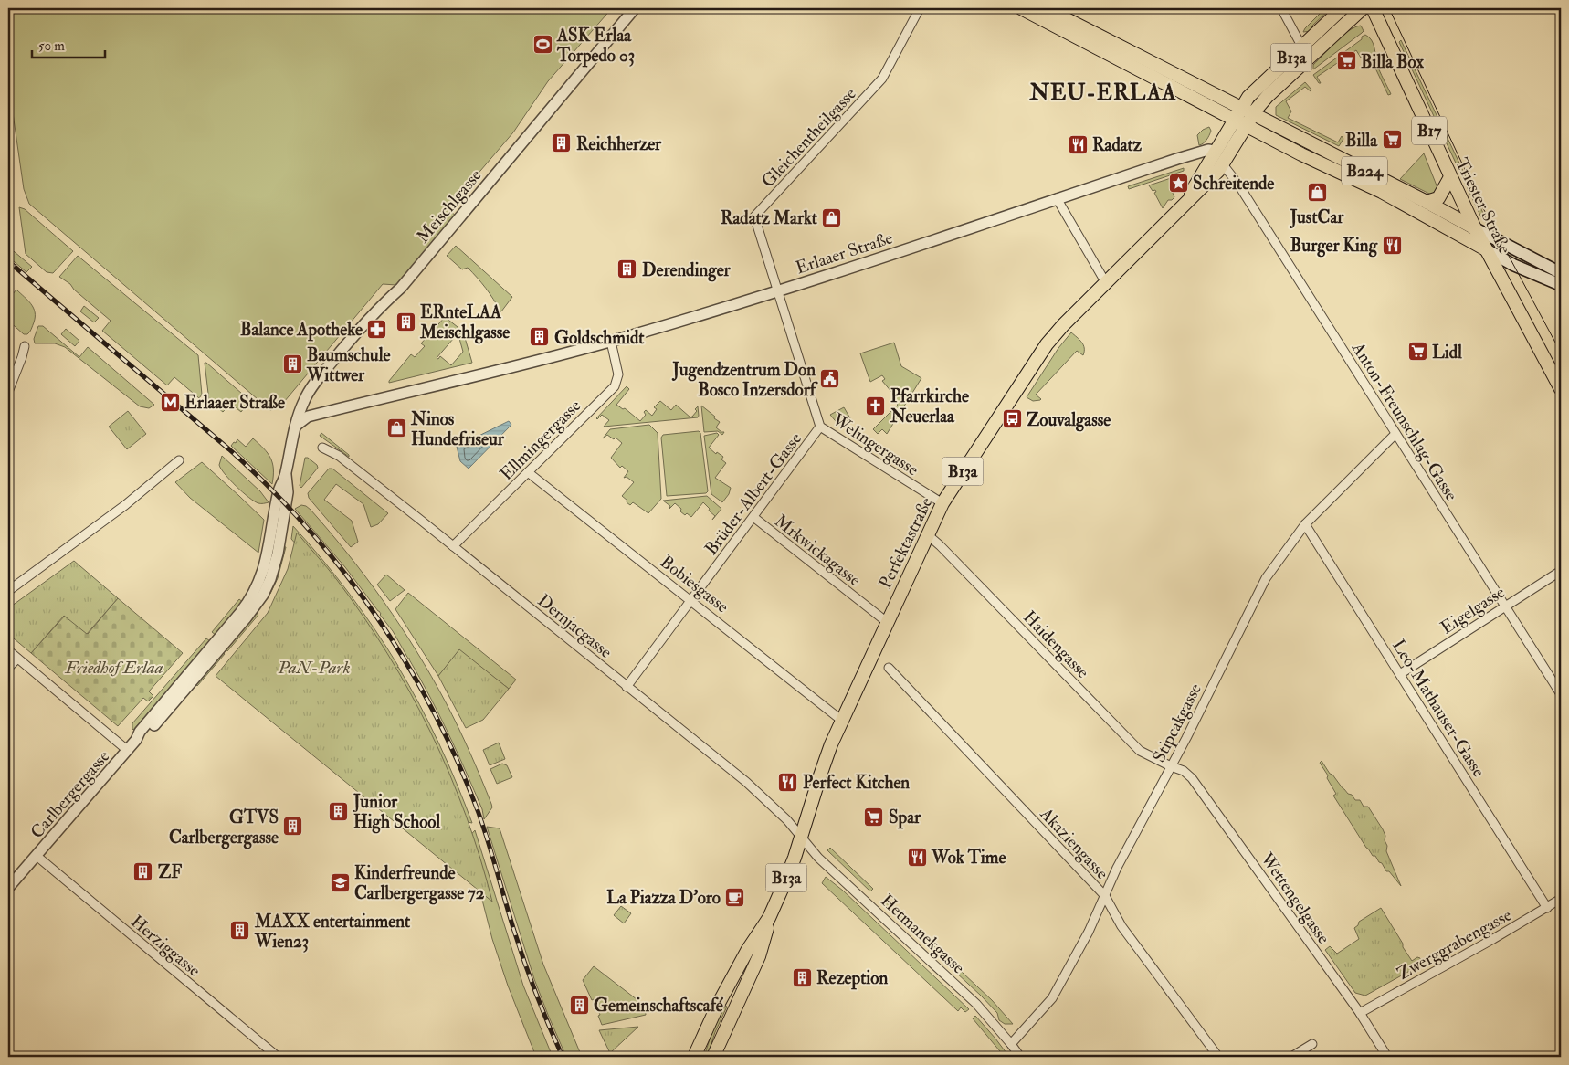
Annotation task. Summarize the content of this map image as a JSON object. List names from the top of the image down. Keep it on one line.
{"streets":{"main road":["B13a","B17","B224","Triester Straße","Perfektastraße"],"street":["Gleichentheilgasse","Meischlgasse","Erlaaer Straße","Anton-Freunschlag-Gasse","Ellmingergasse","Welingergasse","Brüder-Albert-Gasse","Mrkwickagasse","Bobiesgasse","Eigelgasse","Dernjacgasse","Haidengasse","Leo-Mathauser-Gasse","Stipcakgasse","Carlbergergasse","Akaziengasse","Wettengelgasse","Hetmanekgasse","Zwerggrabengasse","Herziggasse"]},"crossings":[["B13a","B224"],["B13a","Erlaaer Straße"],["B13a","Anton-Freunschlag-Gasse"],["B13a","Perfektastraße"],["Gleichentheilgasse","Erlaaer Straße"],["Gleichentheilgasse","Welingergasse"],["B224","Triester Straße"],["Meischlgasse","Erlaaer Straße"],["Meischlgasse","Carlbergergasse"],["Erlaaer Straße","Ellmingergasse"],["Erlaaer Straße","Welingergasse"],["Erlaaer Straße","Perfektastraße"],["Erlaaer Straße","Carlbergergasse"],["Anton-Freunschlag-Gasse","Perfektastraße"],["Anton-Freunschlag-Gasse","Eigelgasse"],["Anton-Freunschlag-Gasse","Stipcakgasse"],["Ellmingergasse","Bobiesgasse"],["Ellmingergasse","Dernjacgasse"],["Welingergasse","Brüder-Albert-Gasse"],["Welingergasse","Perfektastraße"],["Brüder-Albert-Gasse","Mrkwickagasse"],["Brüder-Albert-Gasse","Bobiesgasse"],["Brüder-Albert-Gasse","Dernjacgasse"],["Perfektastraße","Mrkwickagasse"],["Perfektastraße","Bobiesgasse"],["Perfektastraße","Dernjacgasse"],["Perfektastraße","Haidengasse"],["Perfektastraße","Hetmanekgasse"],["Eigelgasse","Leo-Mathauser-Gasse"],["Dernjacgasse","Hetmanekgasse"],["Haidengasse","Stipcakgasse"],["Haidengasse","Wettengelgasse"],["Leo-Mathauser-Gasse","Stipcakgasse"],["Leo-Mathauser-Gasse","Zwerggrabengasse"],["Stipcakgasse","Akaziengasse"],["Stipcakgasse","Wettengelgasse"],["Stipcakgasse","Hetmanekgasse"],["Carlbergergasse","Herziggasse"],["Wettengelgasse","Zwerggrabengasse"]],"districts":["NEU-ERLAA"],"parks":["Friedhof Erlaa","PaN-Park"],"places":{"sports":["ASK Erlaa Torpedo 03"],"supermarket":["Billa Box","Billa","Lidl","Spar"],"building":["Reichherzer","Derendinger","ERnteLAA Meischlgasse","Goldschmidt","Baumschule Wittwer","Junior High School","GTVS Carlbergergasse","ZF","MAXX entertainment Wien23","Rezeption","Gemeinschaftscafé"],"restaurant":["Radatz","Burger King","Perfect Kitchen","Wok Time"],"place":["Schreitende"],"shop":["JustCar","Radatz Markt","Ninos Hundefriseur"],"pharmacy":["Balance Apotheke"],"public building":["Jugendzentrum Don Bosco Inzersdorf"],"metro station":["Erlaaer Straße"],"church":["Pfarrkirche Neuerlaa"],"bus stop":["Zouvalgasse"],"school or university":["Kinderfreunde Carlbergergasse 72"],"cafe":["La Piazza D'oro"]},"scale_bar":"50 m"}
